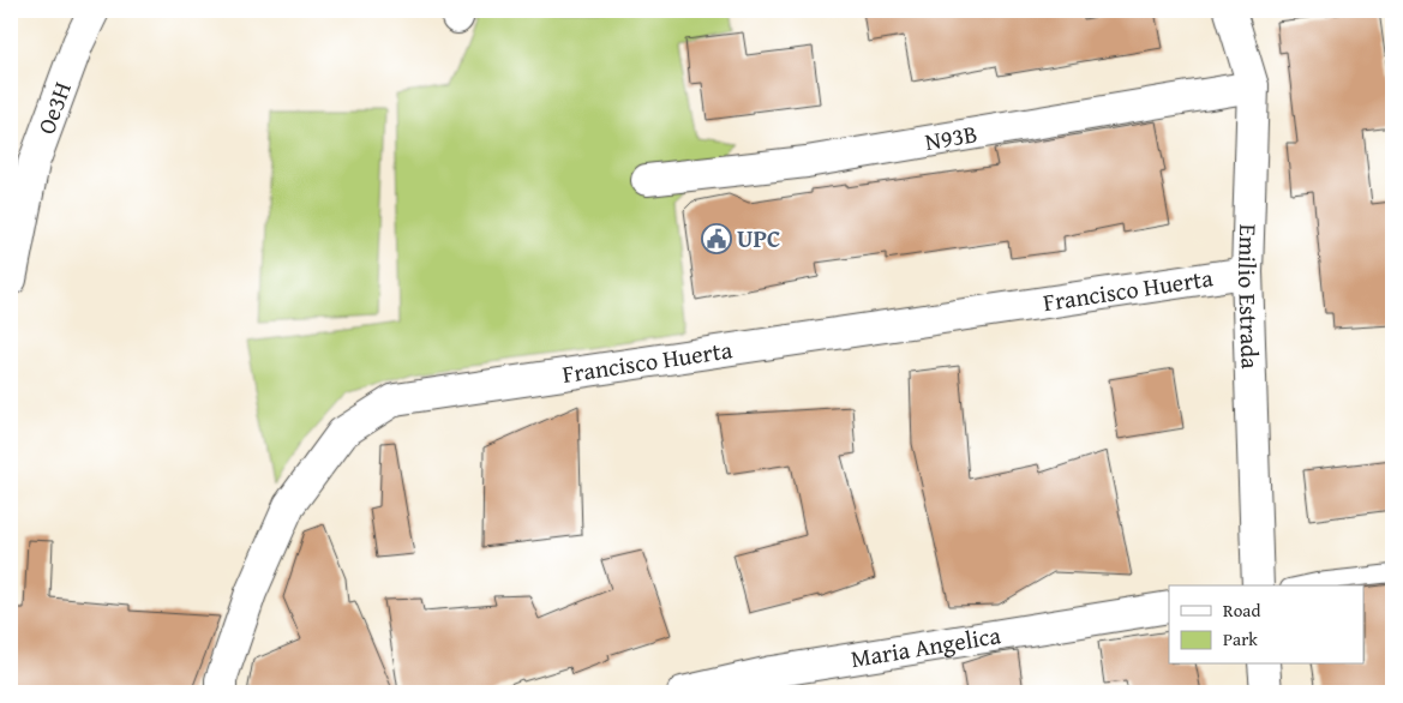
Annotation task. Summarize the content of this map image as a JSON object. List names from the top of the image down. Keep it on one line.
{"streets":{"street":["Oe3H","N93B","Francisco Huerta","Emilio Estrada","Maria Angelica"]},"crossings":[["N93B","Emilio Estrada"],["Francisco Huerta","Emilio Estrada"]],"places":{"public building":["UPC"]},"legend":["Road","Park"]}
